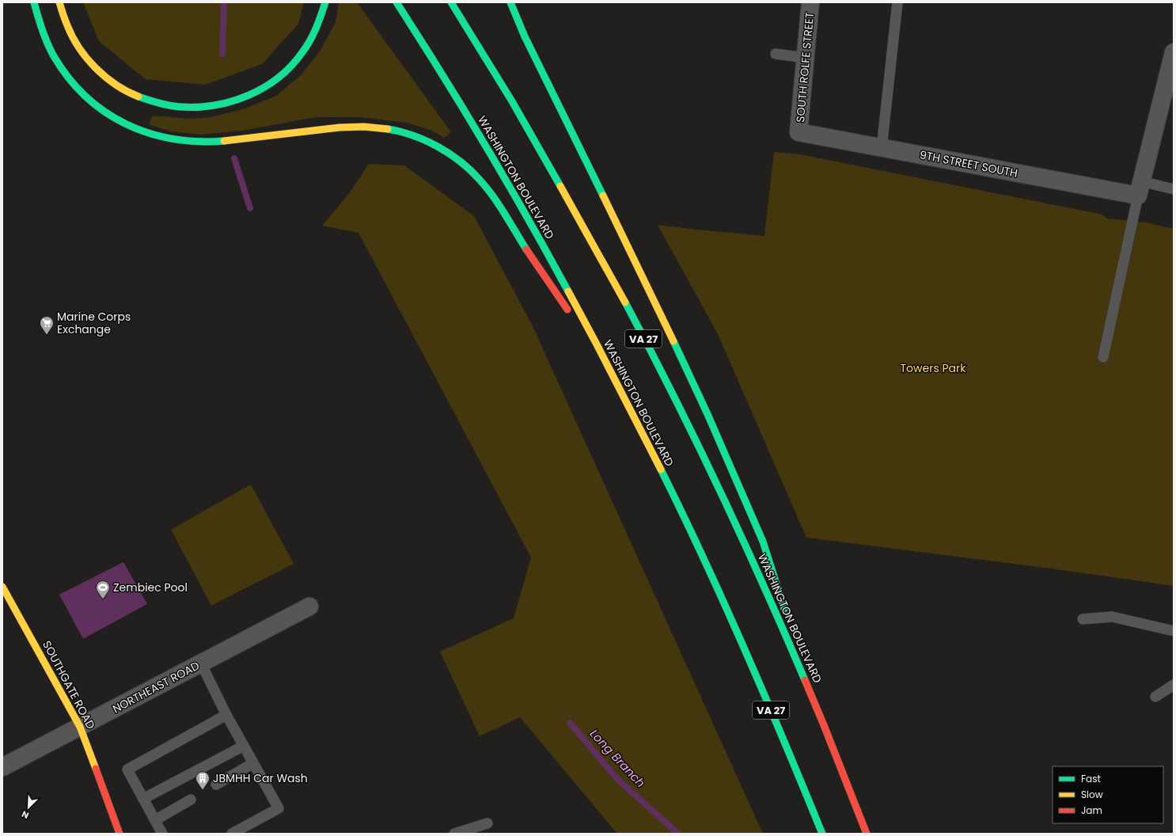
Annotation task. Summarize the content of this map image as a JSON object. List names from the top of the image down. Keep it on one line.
{"streets":{"main road":["WASHINGTON BOULEVARD","VA 27","SOUTHGATE ROAD"],"street":["SOUTH ROLFE STREET","9TH STREET SOUTH","NORTHEAST ROAD"]},"crossings":[["SOUTH ROLFE STREET","9TH STREET SOUTH"],["SOUTHGATE ROAD","NORTHEAST ROAD"]],"water":["Long Branch"],"parks":["Towers Park"],"places":{"supermarket":["Marine Corps Exchange"],"sports":["Zembiec Pool"],"building":["JBMHH Car Wash"]},"legend":["Fast","Slow","Jam"],"north":"bottom left"}
